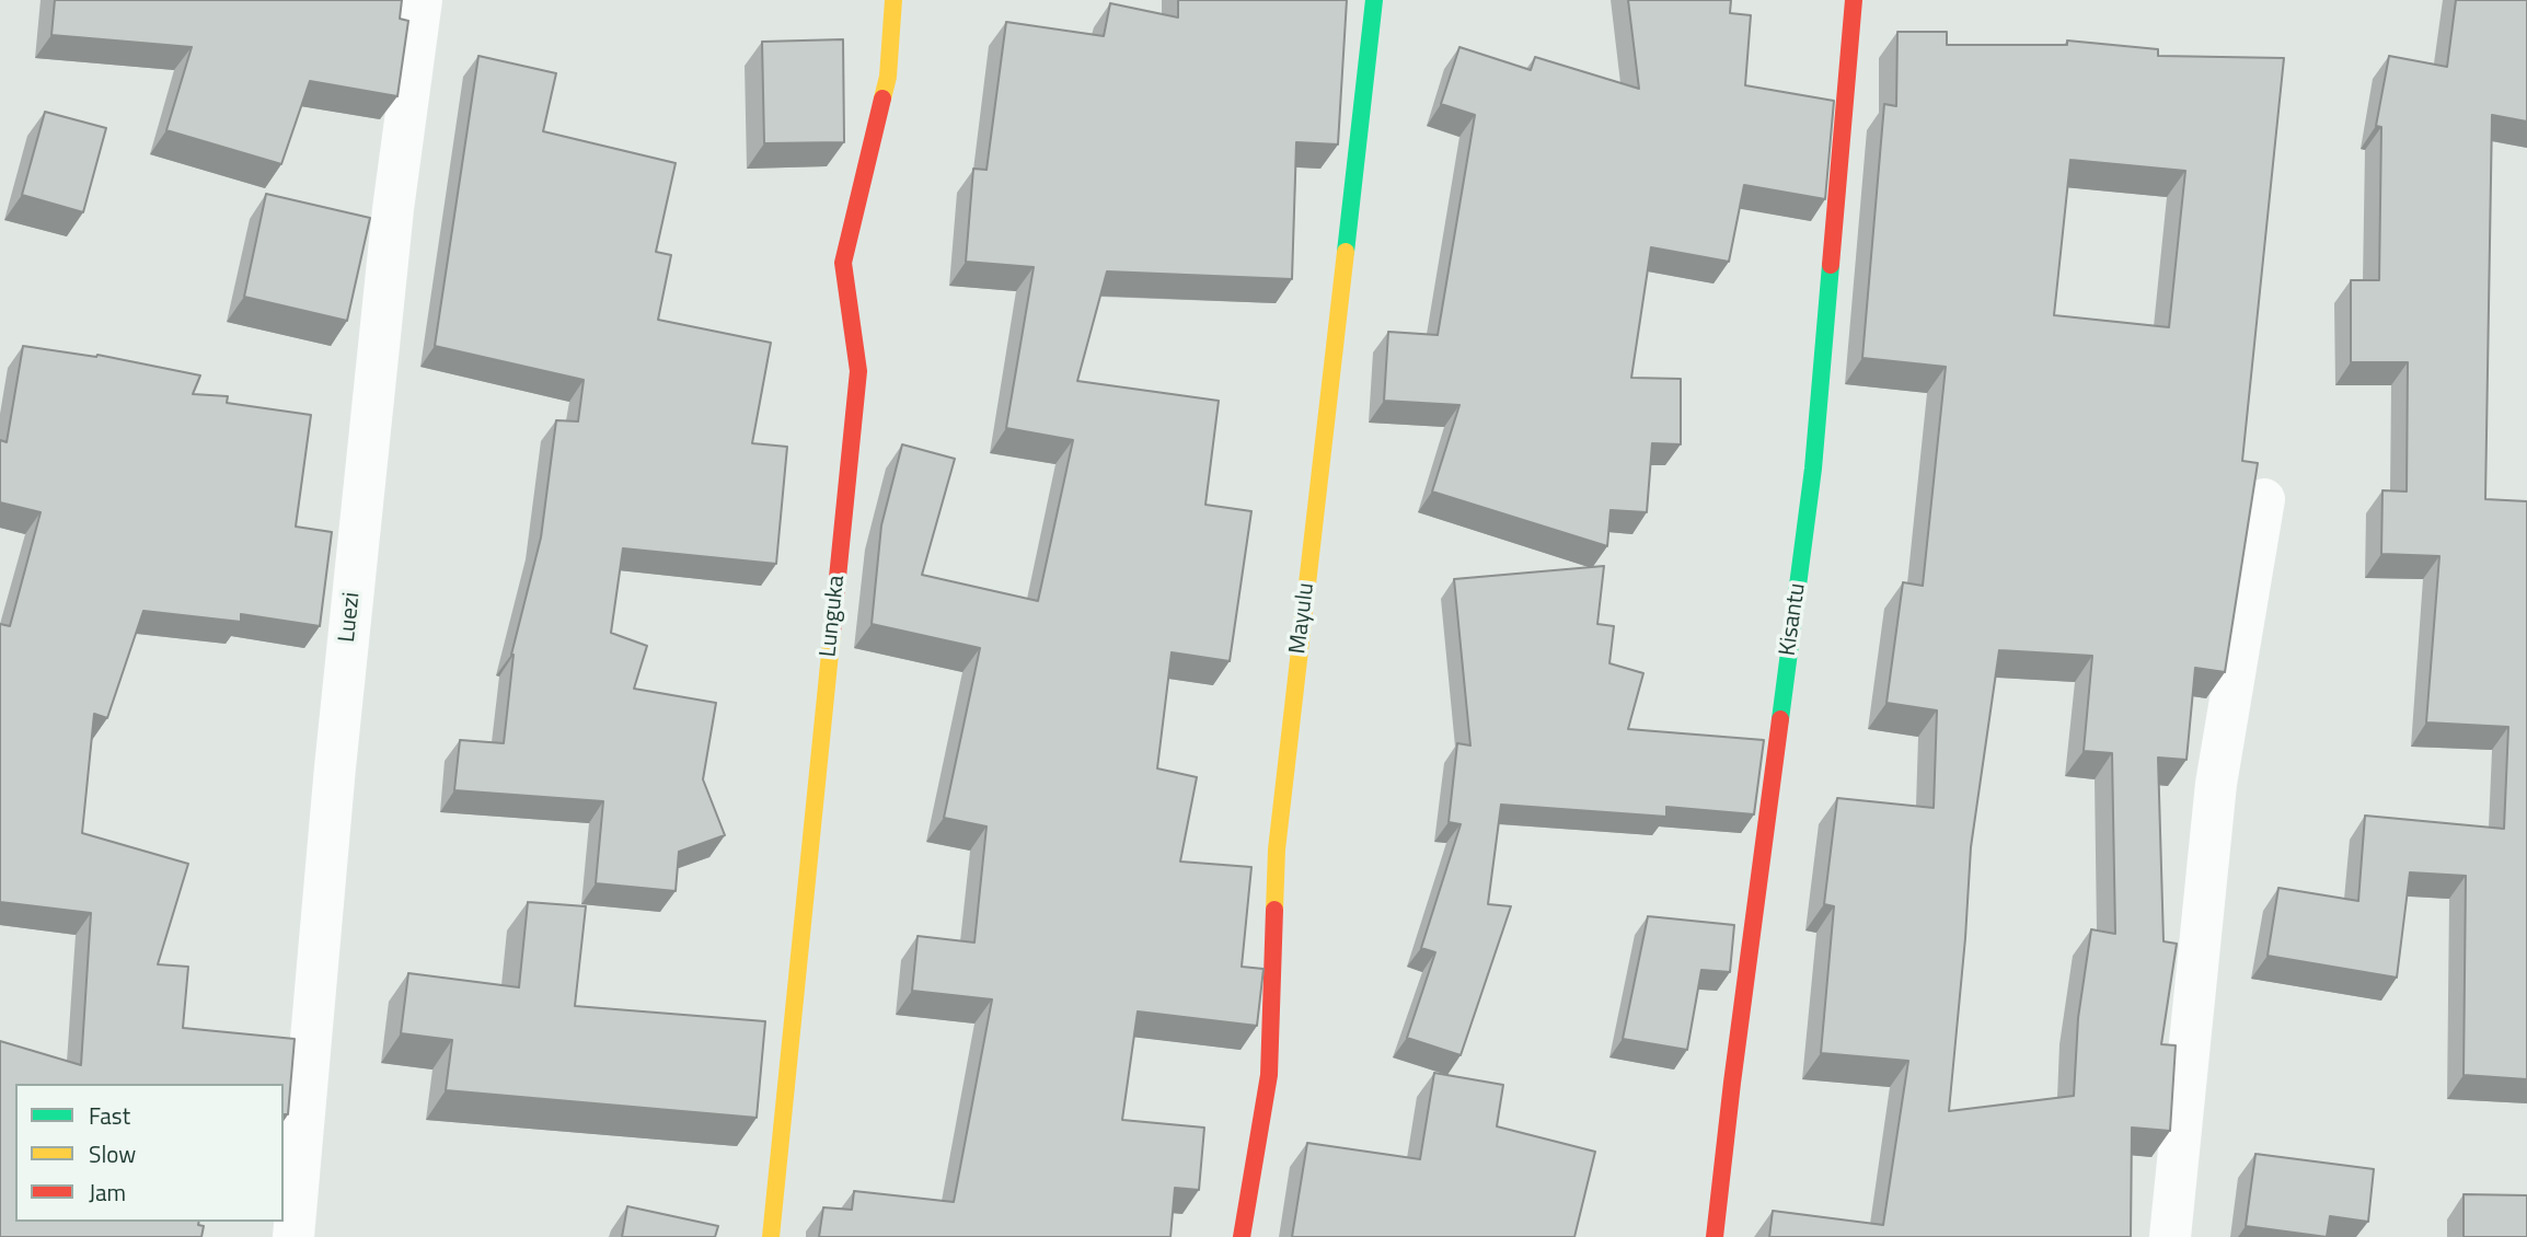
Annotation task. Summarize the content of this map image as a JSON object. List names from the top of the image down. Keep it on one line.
{"streets":{"street":["Lunguka","Luezi","Mayulu","Kisantu"]},"legend":["Fast","Slow","Jam"]}
